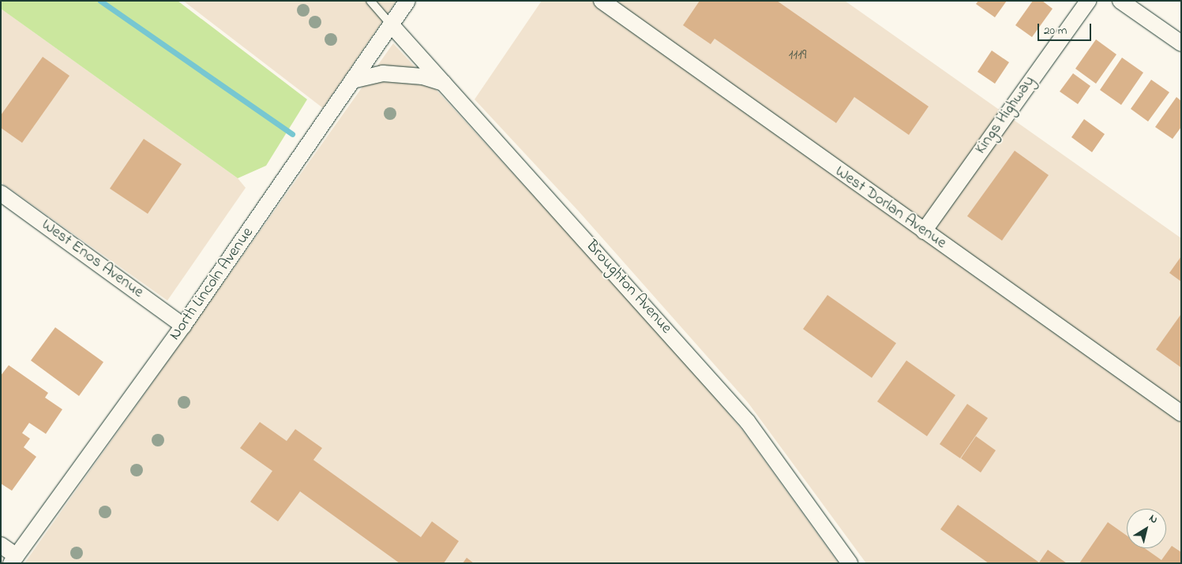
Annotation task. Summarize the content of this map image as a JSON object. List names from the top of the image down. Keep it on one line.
{"streets":{"street":["Kings Highway","West Dorlan Avenue","West Enos Avenue","North Lincoln Avenue","Broughton Avenue"]},"crossings":[["Kings Highway","West Dorlan Avenue"],["West Enos Avenue","North Lincoln Avenue"],["North Lincoln Avenue","Broughton Avenue"]],"house_numbers":["1119"],"scale_bar":"20 m","north":"top right"}
